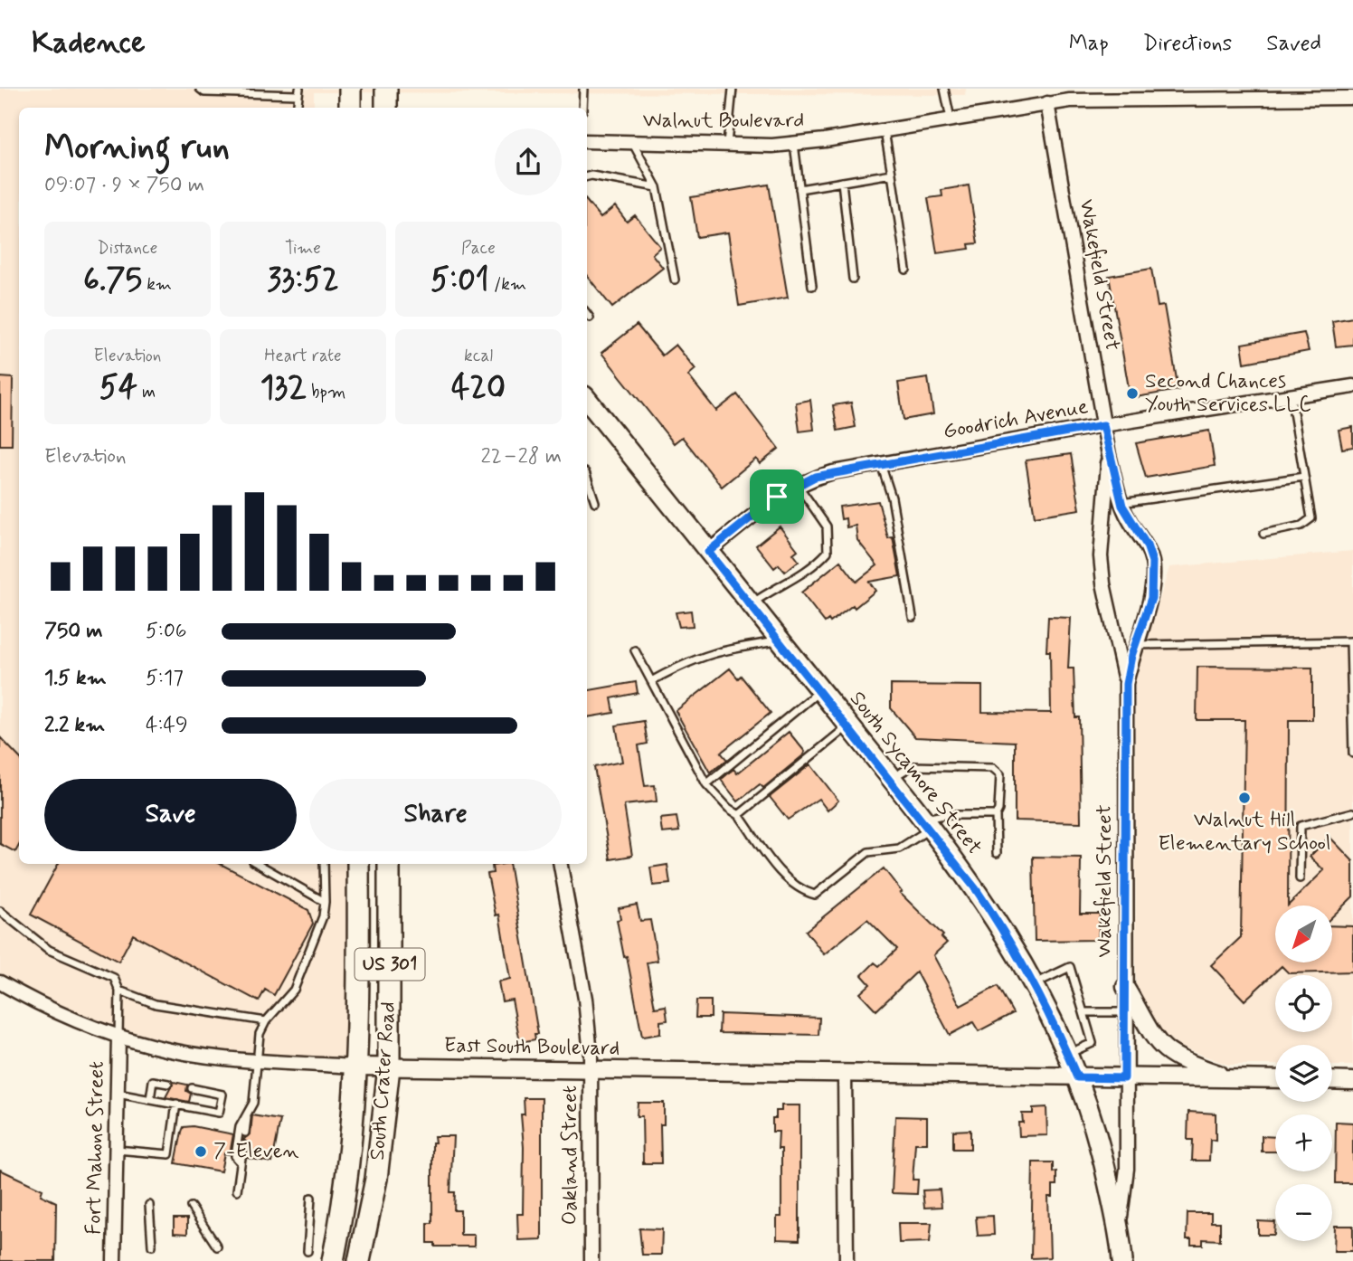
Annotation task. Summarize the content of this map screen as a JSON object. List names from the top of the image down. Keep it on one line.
{"streets":{"main road":["South Sycamore Street","US 301","South Crater Road"],"street":["Walnut Boulevard","Wakefield Street","Goodrich Avenue","East South Boulevard","Fort Mahone Street","Oakland Street"]},"crossings":[["Walnut Boulevard","Wakefield Street"],["Wakefield Street","Goodrich Avenue"],["Wakefield Street","South Sycamore Street"],["Wakefield Street","East South Boulevard"],["Goodrich Avenue","South Sycamore Street"],["South Sycamore Street","East South Boulevard"],["East South Boulevard","South Crater Road"],["East South Boulevard","Fort Mahone Street"],["East South Boulevard","Oakland Street"]],"places":["Second Chances Youth Services LLC","Walnut Hill Elementary School","7-Eleven"],"north":"bottom left","page":{"header":"Kadence","nav":["Map","Directions","Saved"],"heading":["Morning run","09:07 · 9 × 750 m"],"stats":[["Distance","6.75 km"],["Time","33:52"],["Pace","5:01 /km"],["Elevation","54 m"],["Heart rate","132 bpm"],["kcal","420"]],"chart":["Elevation","22–28 m"],"list":[{"name":"750 m","note":"5:06"},{"name":"1.5 km","note":"5:17"},{"name":"2.2 km","note":"4:49"}],"buttons":["Save","Share"],"map_buttons":["+","−"]}}
